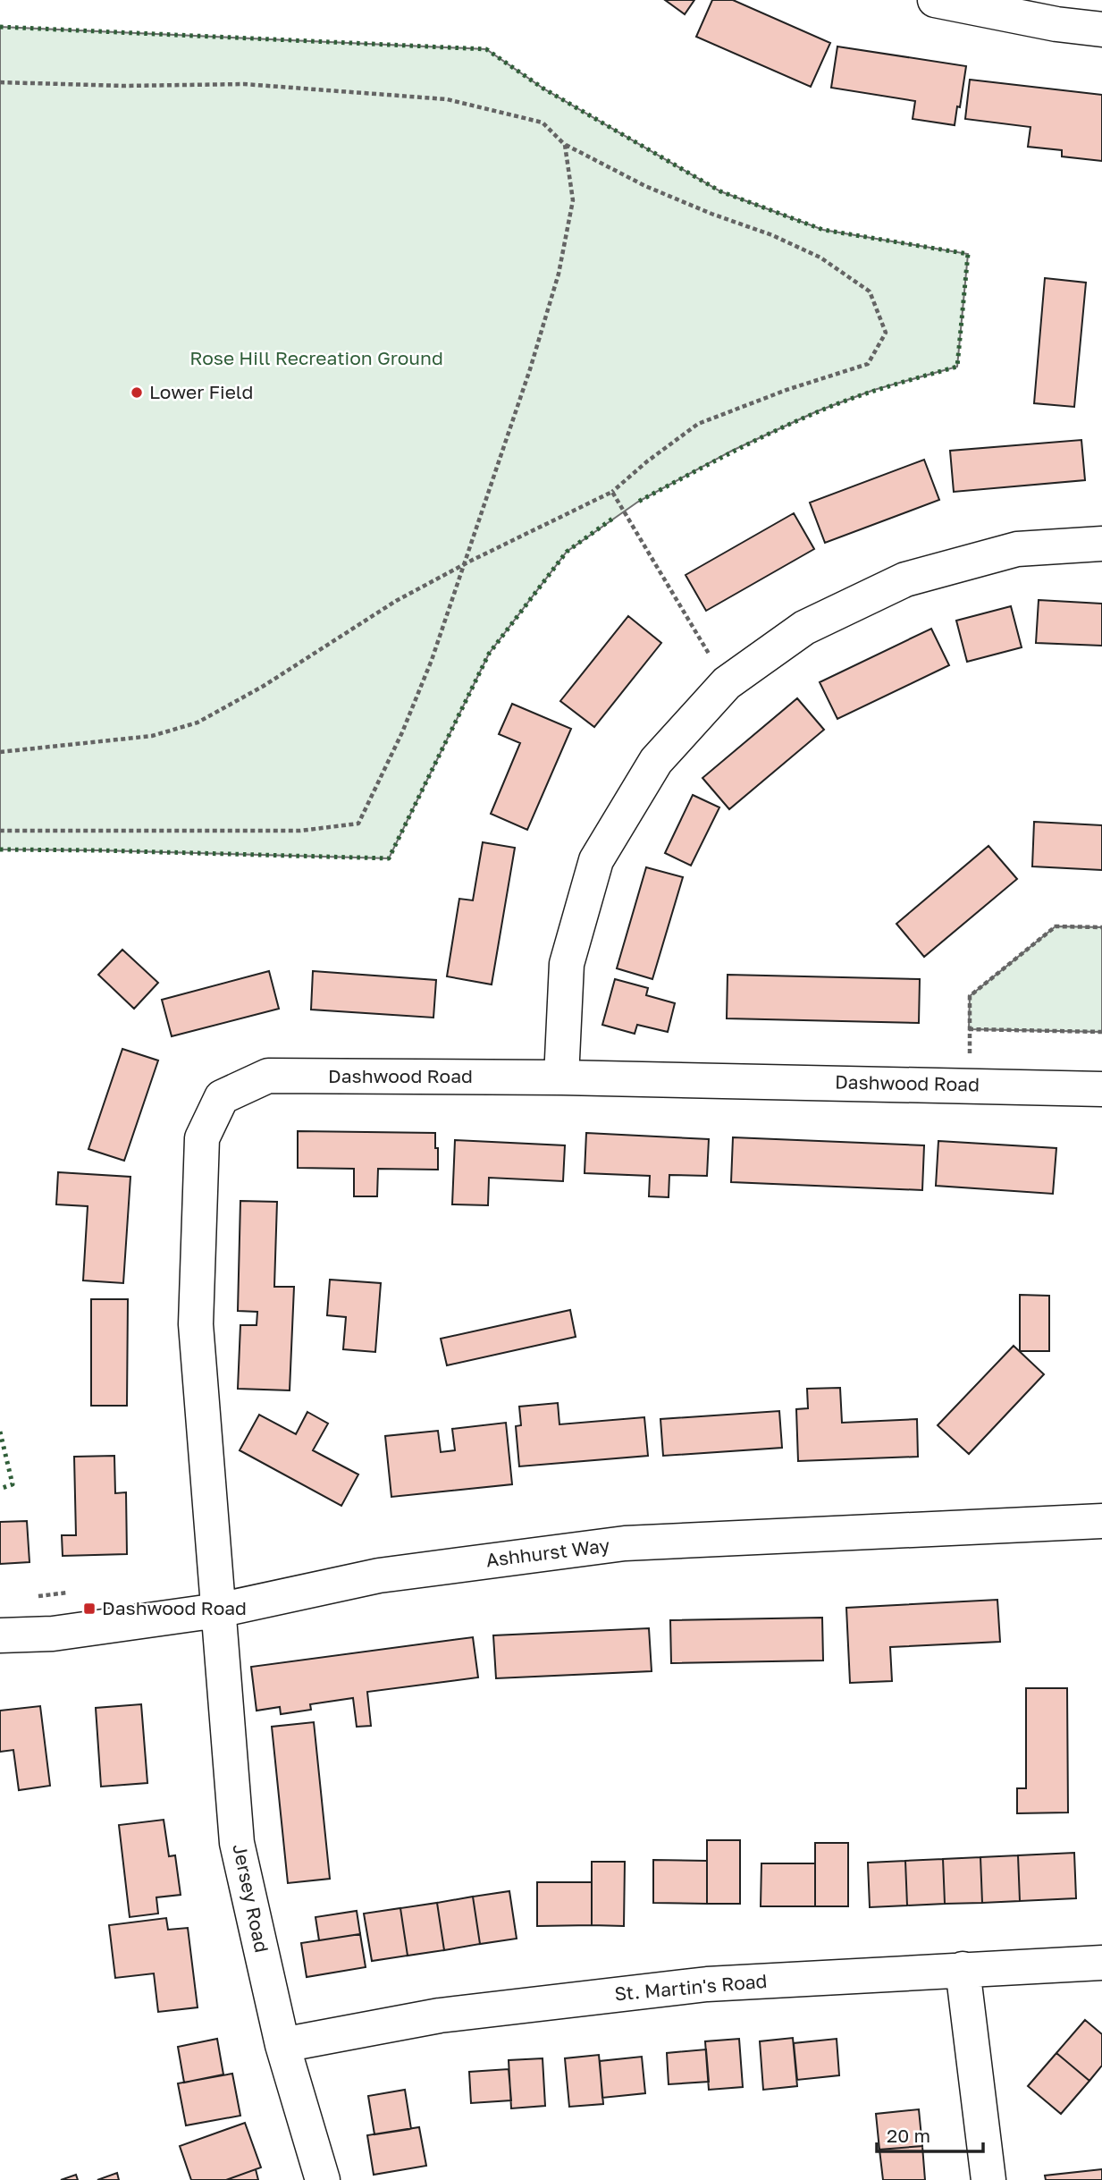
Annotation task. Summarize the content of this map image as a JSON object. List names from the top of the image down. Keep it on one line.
{"streets":{"street":["Dashwood Road","Ashhurst Way","Jersey Road","St. Martin's Road"]},"crossings":[["Dashwood Road","Ashhurst Way"],["Dashwood Road","Jersey Road"],["Ashhurst Way","Jersey Road"],["Jersey Road","St. Martin's Road"]],"parks":["Rose Hill Recreation Ground"],"places":{"other":["Lower Field"],"transit":["Dashwood Road"]},"scale_bar":"20 m"}
